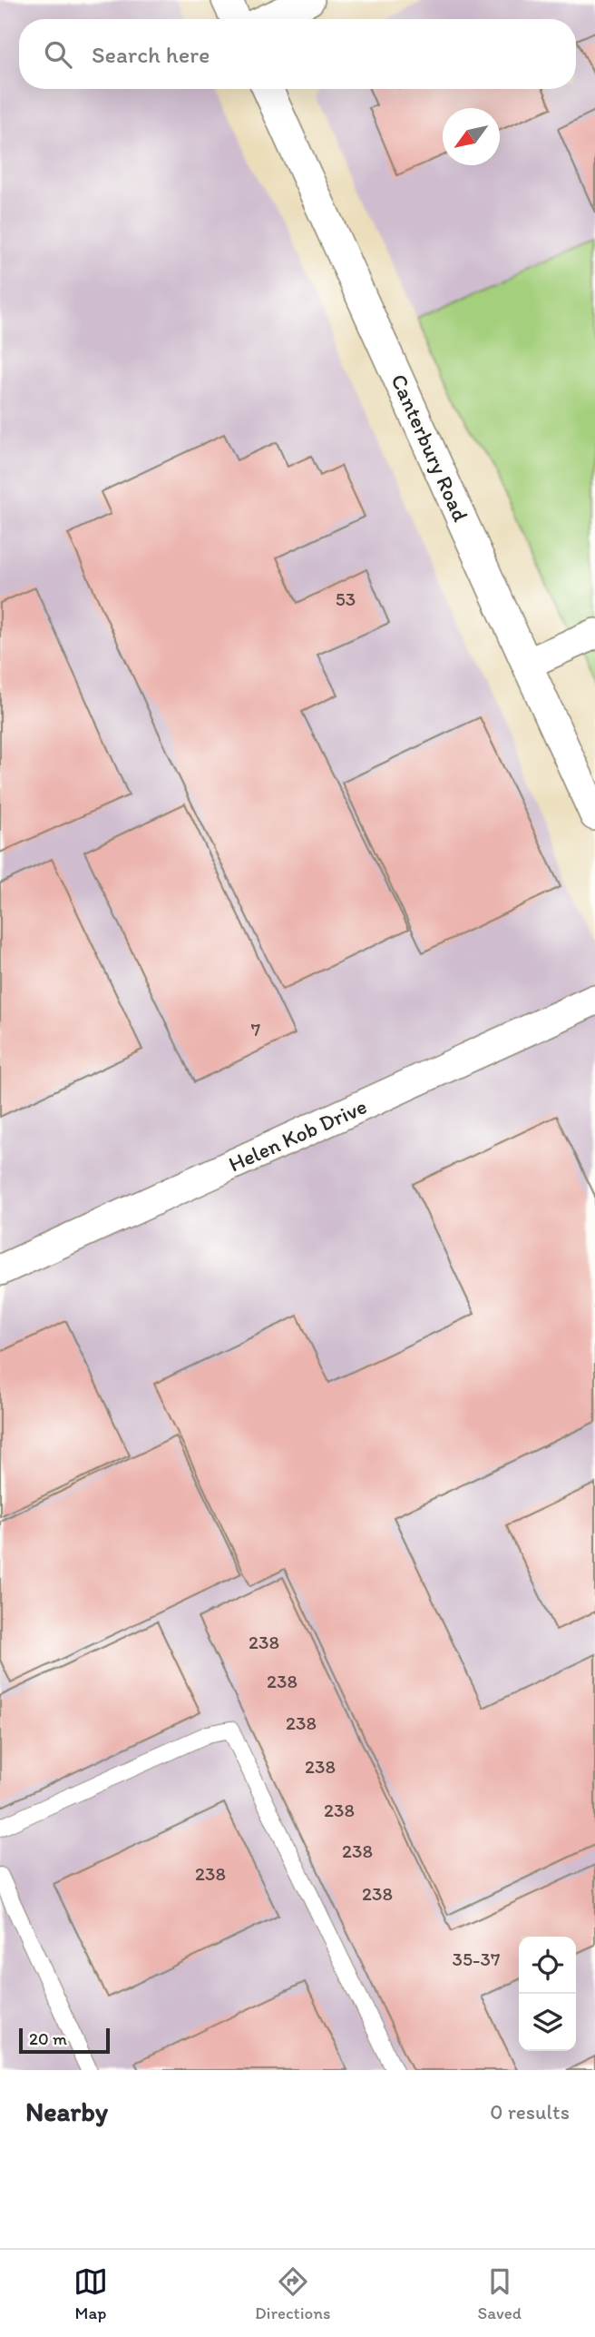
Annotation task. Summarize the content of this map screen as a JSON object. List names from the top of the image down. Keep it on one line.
{"streets":{"street":["Canterbury Road","Helen Kob Drive"]},"house_numbers":["53","7","238","238","238","238","238","238","238","238","35-37"],"scale_bar":"20 m","north":"bottom left","page":{"search":"Search here","scale":"20 m","heading":["Nearby","0 results"],"nav":["Map","Directions","Saved"]}}
